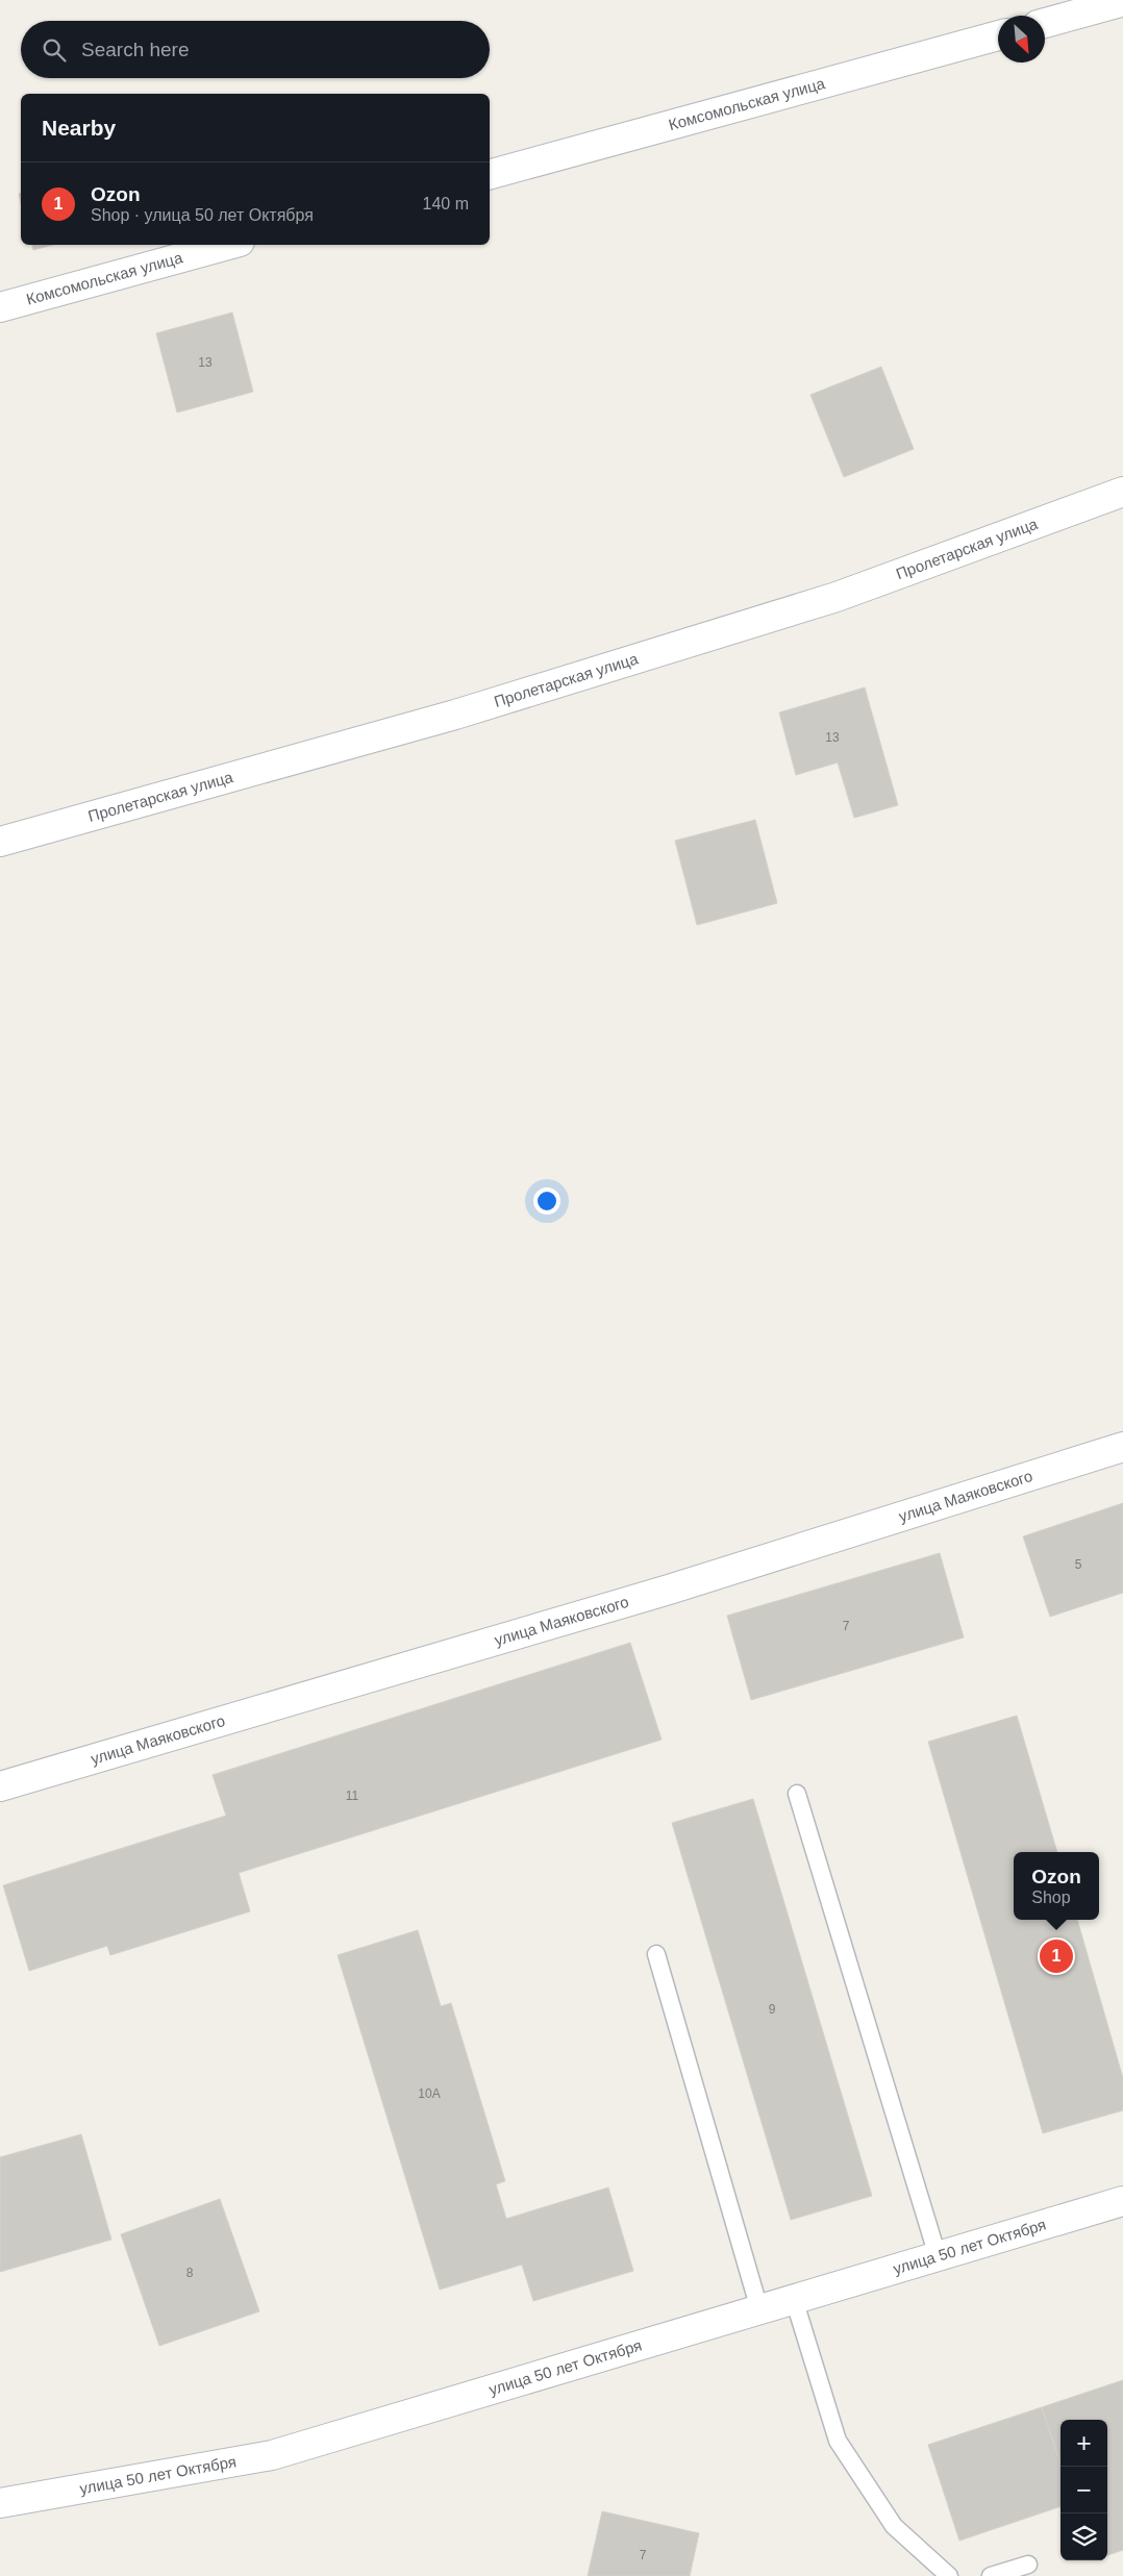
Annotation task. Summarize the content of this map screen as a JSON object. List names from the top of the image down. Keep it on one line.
{"streets":{"street":["Комсомольская улица","Пролетарская улица","улица Маяковского","улица 50 лет Октября"]},"house_numbers":["13","13","5","7","11","9","10А","8","7"],"north":"bottom right","page":{"search":"Search here","heading":"Nearby","list":[{"mark":"1","name":"Ozon","note":"Shop · улица 50 лет Октября","value":"140 m"}],"popup":["Ozon","Shop"],"pins":"1","map_buttons":["+","−"]}}
